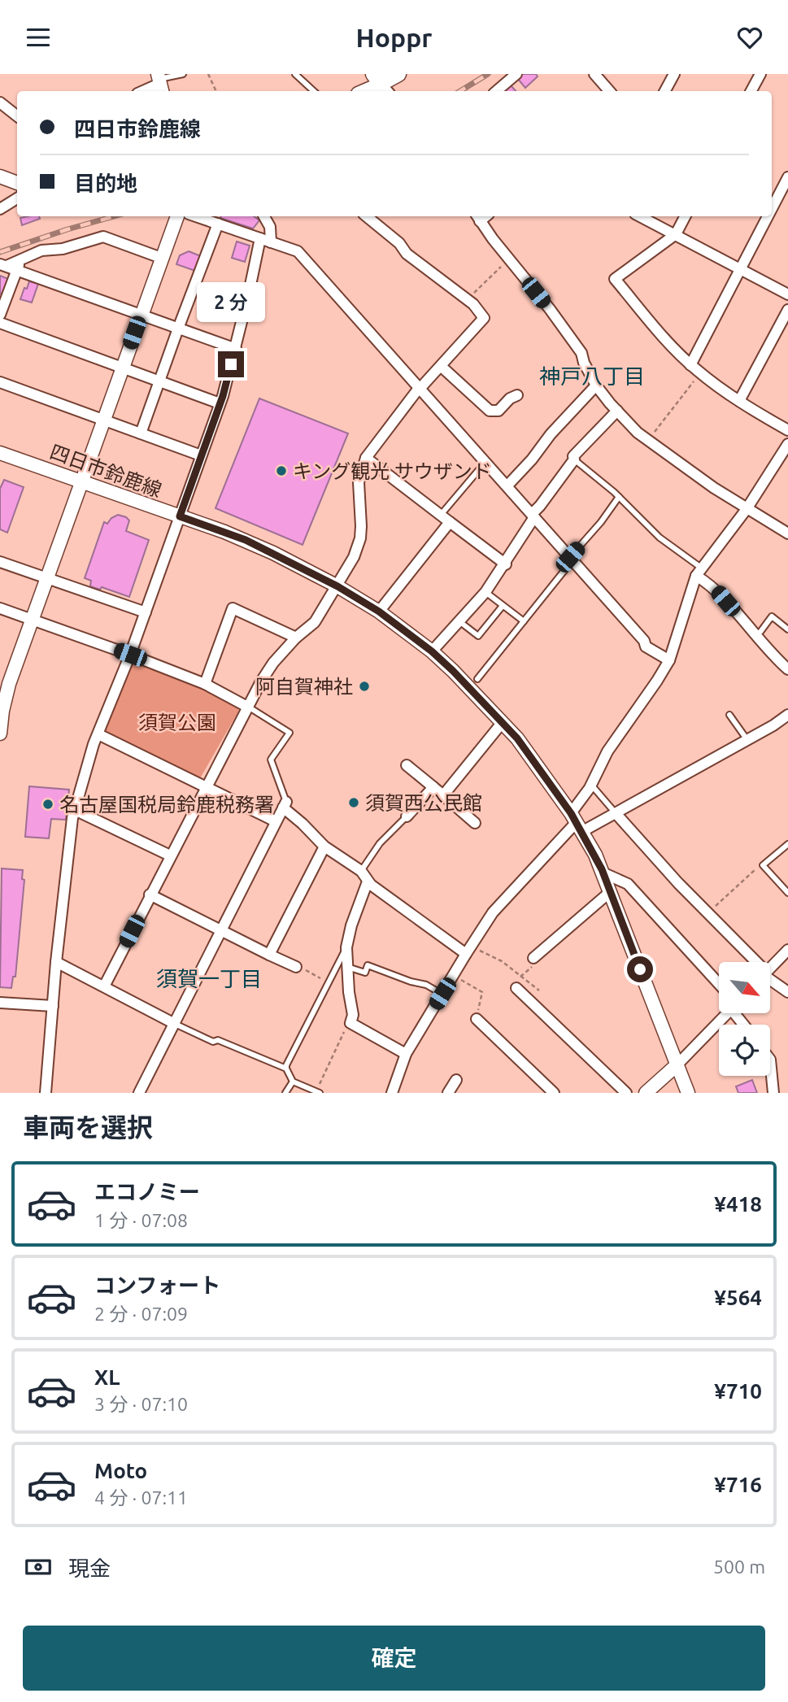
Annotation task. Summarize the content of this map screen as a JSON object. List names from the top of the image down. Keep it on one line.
{"streets":{"main road":["四日市鈴鹿線"]},"districts":["神戸八丁目","須賀一丁目"],"parks":["須賀公園"],"places":["キング観光 サウザンド","阿自賀神社","須賀西公民館","名古屋国税局鈴鹿税務署"],"north":"bottom right","page":{"header":"Hoppr","banner":["四日市鈴鹿線","目的地"],"bubble":"2 分","heading":"車両を選択","list":[{"name":"エコノミー","note":"1 分 · 07:08","value":"¥418"},{"name":"コンフォート","note":"2 分 · 07:09","value":"¥564"},{"name":"XL","note":"3 分 · 07:10","value":"¥710"},{"name":"Moto","note":"4 分 · 07:11","value":"¥716"}],"pay":["現金","500 m"],"buttons":"確定"}}
